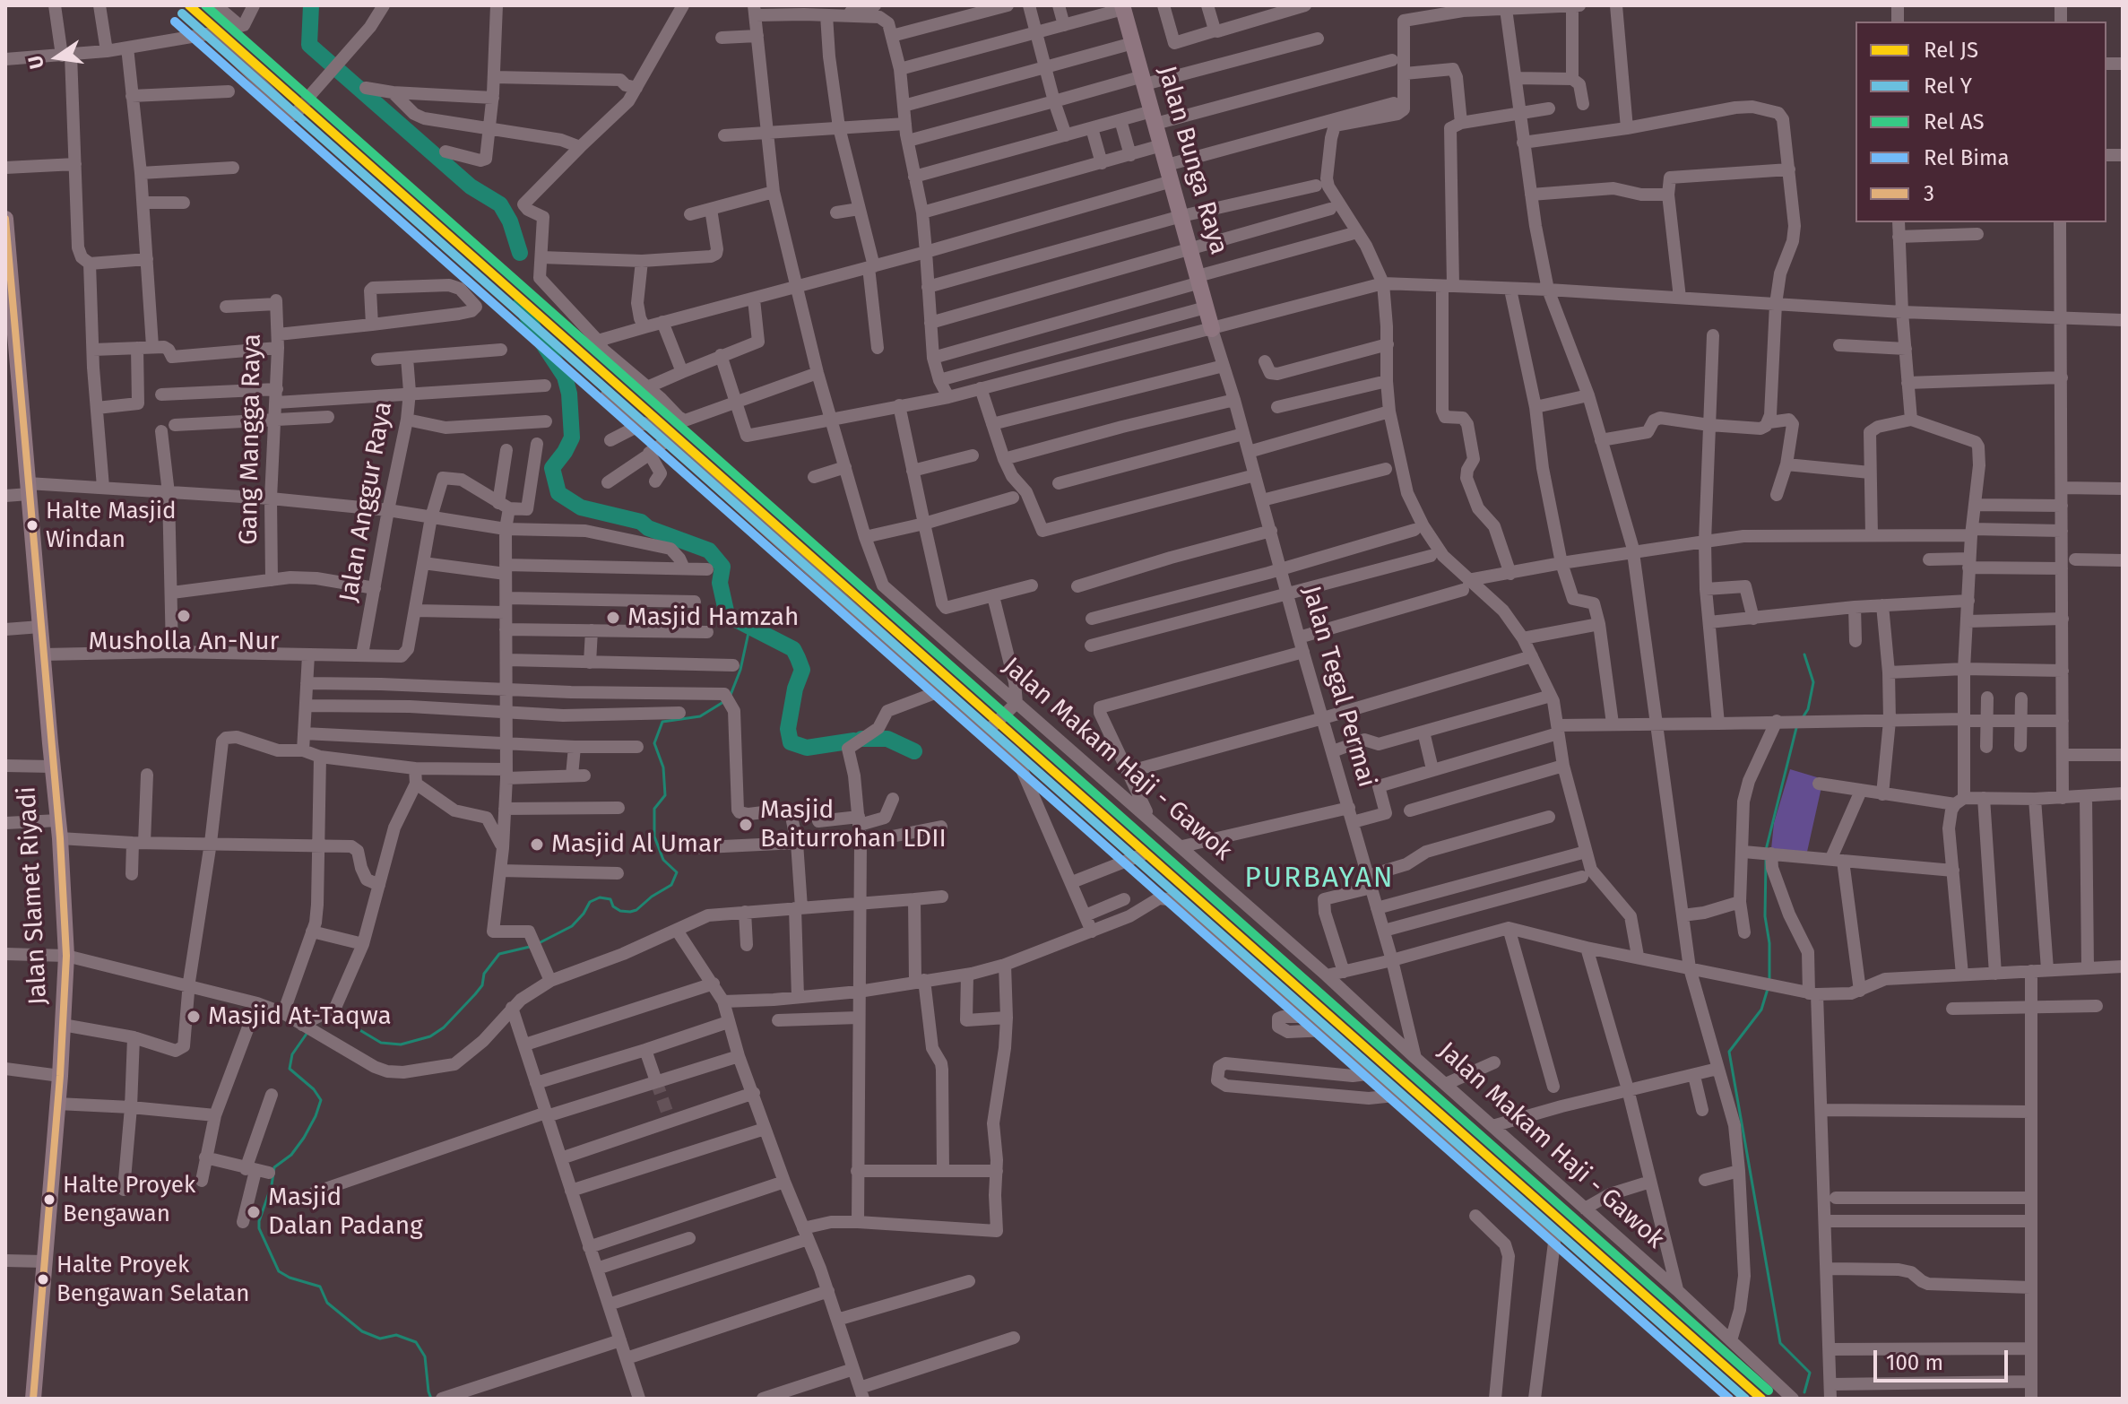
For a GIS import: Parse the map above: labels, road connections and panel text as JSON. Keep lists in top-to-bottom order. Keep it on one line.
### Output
{"streets":{"main road":["Jalan Bunga Raya","Jalan Slamet Riyadi"],"street":["Gang Mangga Raya","Jalan Anggur Raya","Jalan Tegal Permai","Jalan Makam Haji - Gawok"]},"crossings":[["Jalan Bunga Raya","Jalan Tegal Permai"],["Jalan Tegal Permai","Jalan Makam Haji - Gawok"]],"districts":["PURBAYAN"],"places":["Halte Masjid Windan","Musholla An-Nur","Masjid Hamzah","Masjid Baiturrohan LDII","Masjid Al Umar","Masjid At-Taqwa","Halte Proyek Bengawan","Masjid Dalan Padang","Halte Proyek Bengawan Selatan"],"lines":["rail line JS","rail line AS","rail line Y","rail line Bima","transit line 3"],"legend":["Rel JS","Rel Y","Rel AS","Rel Bima","3"],"scale_bar":"100 m","north":"left"}
